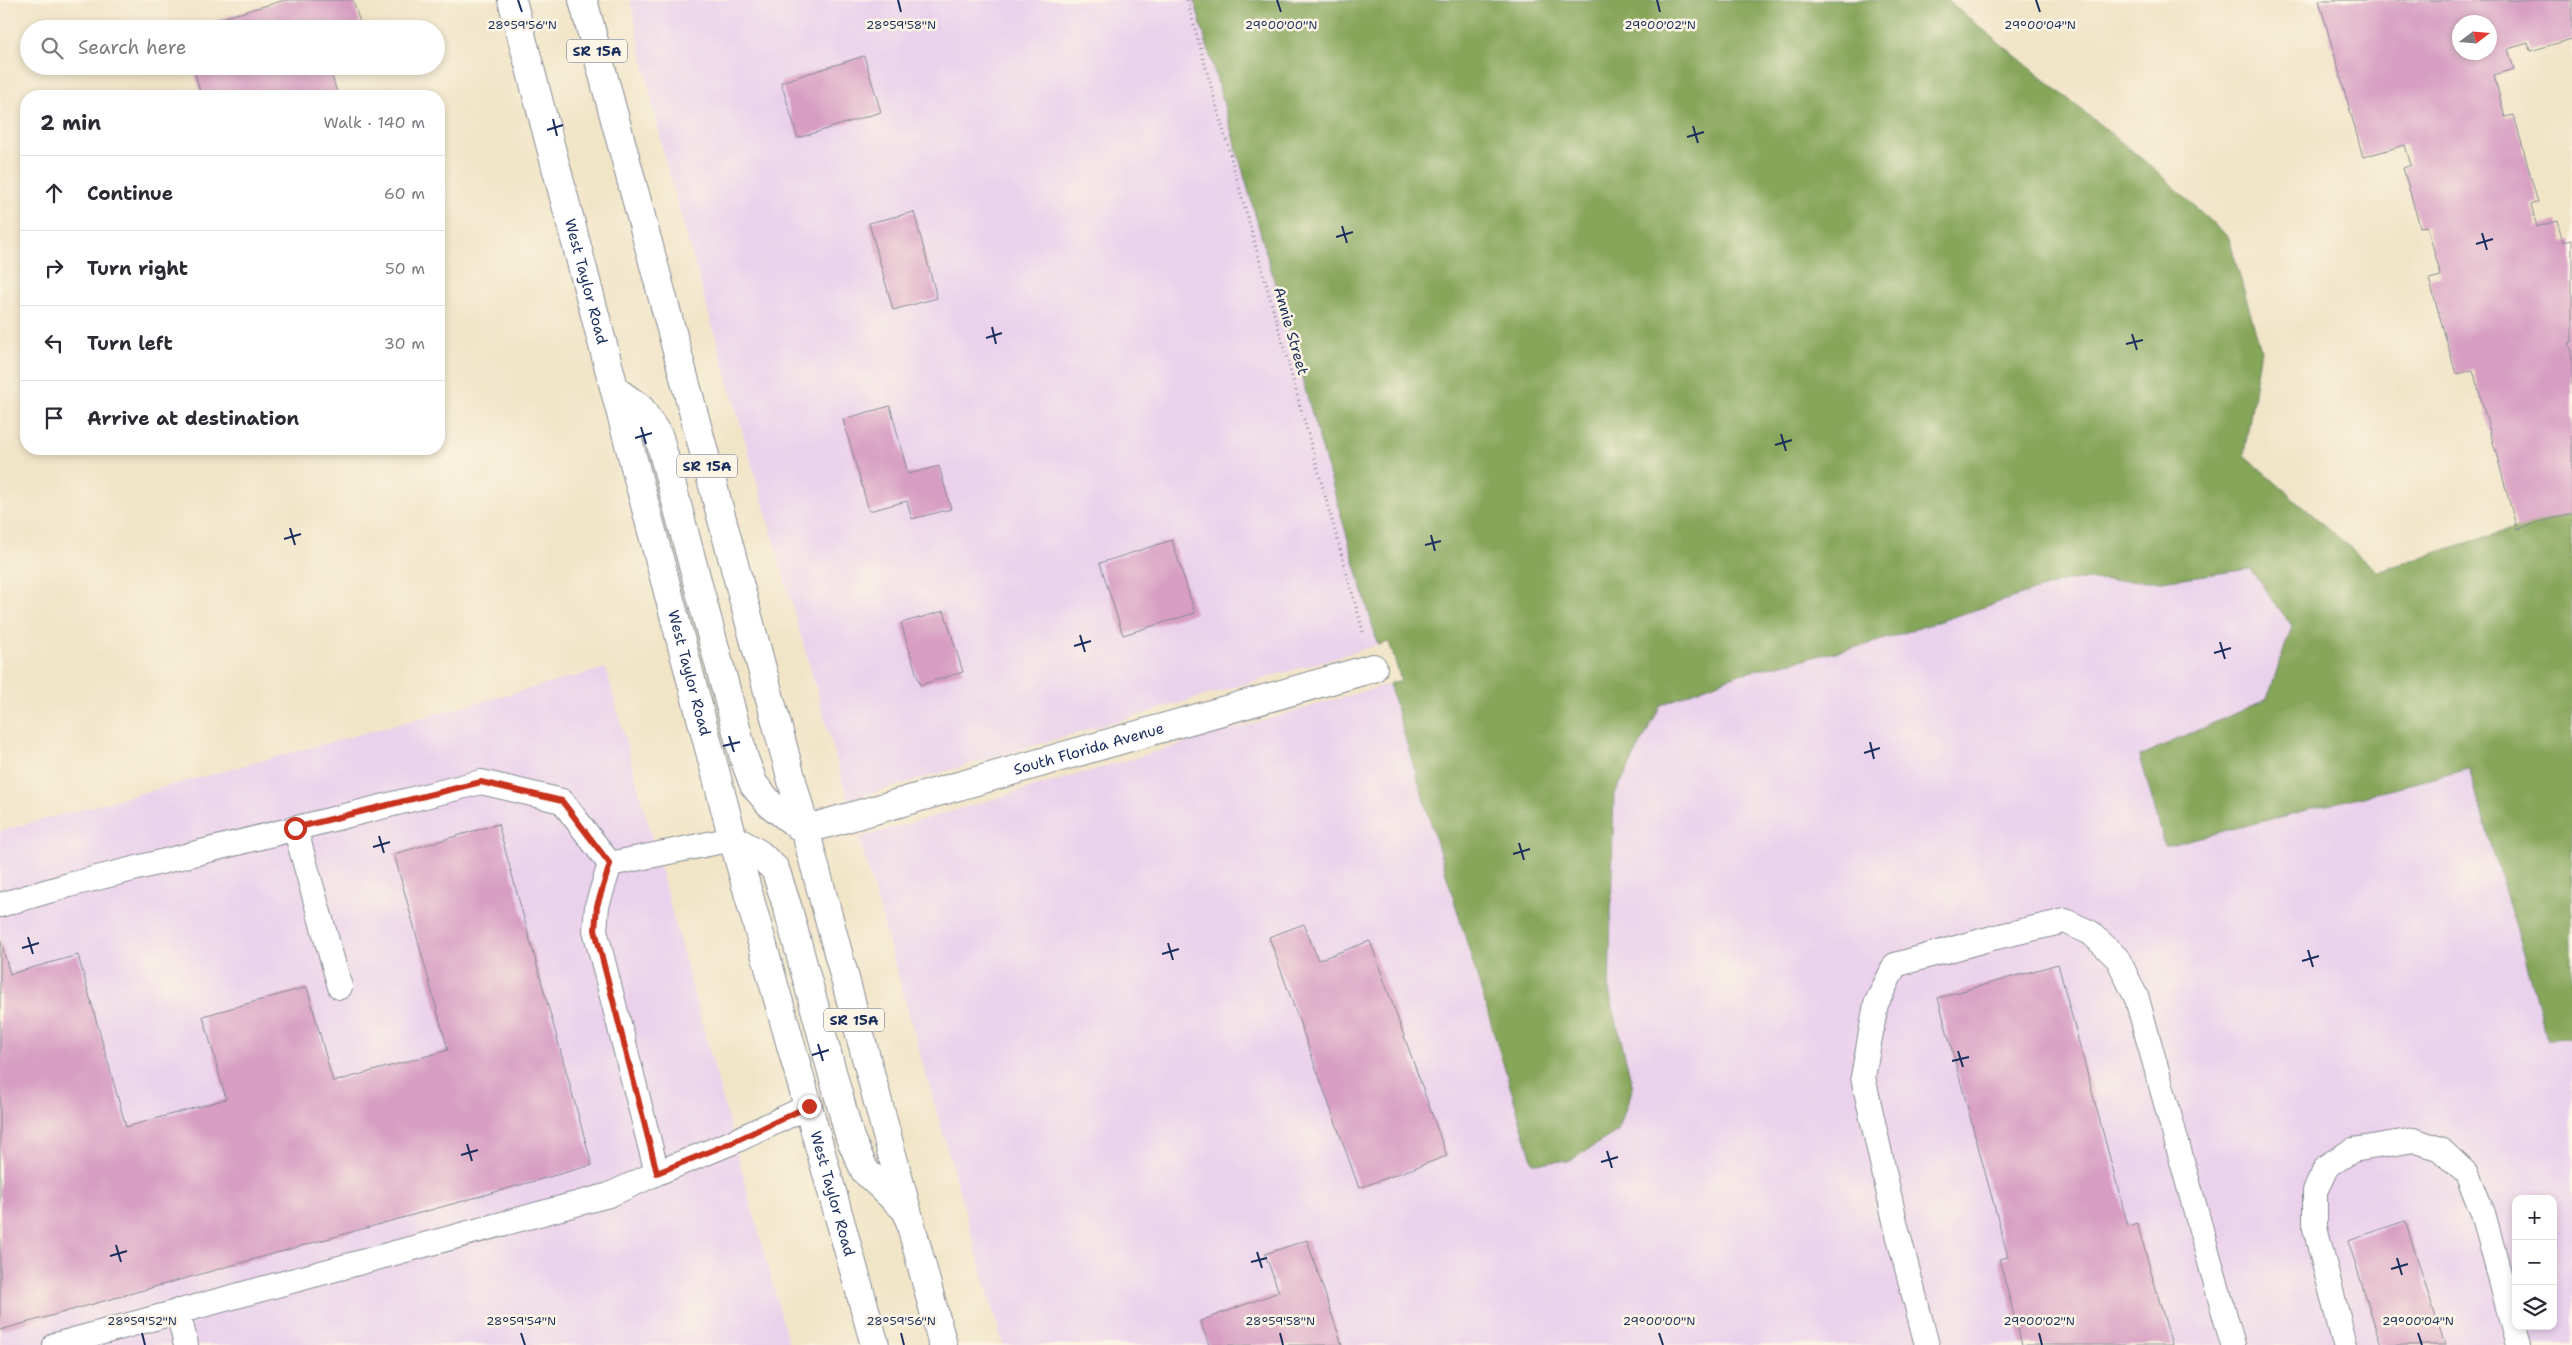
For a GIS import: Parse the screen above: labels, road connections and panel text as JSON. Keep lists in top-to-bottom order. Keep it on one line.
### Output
{"streets":{"main road":["SR 15A","West Taylor Road","South Florida Avenue"],"path":["Annie Street"]},"crossings":[["SR 15A","South Florida Avenue"],["Annie Street","South Florida Avenue"]],"north":"right","page":{"search":"Search here","heading":["2 min","Walk · 140 m"],"list":[["Continue","60 m"],["Turn right","50 m"],["Turn left","30 m"],"Arrive at destination"],"map_buttons":["+","−"]},"coordinates":["28°59'56\"N","28°59'58\"N","29°00'00\"N","29°00'02\"N","29°00'04\"N","28°59'52\"N","28°59'54\"N"]}
